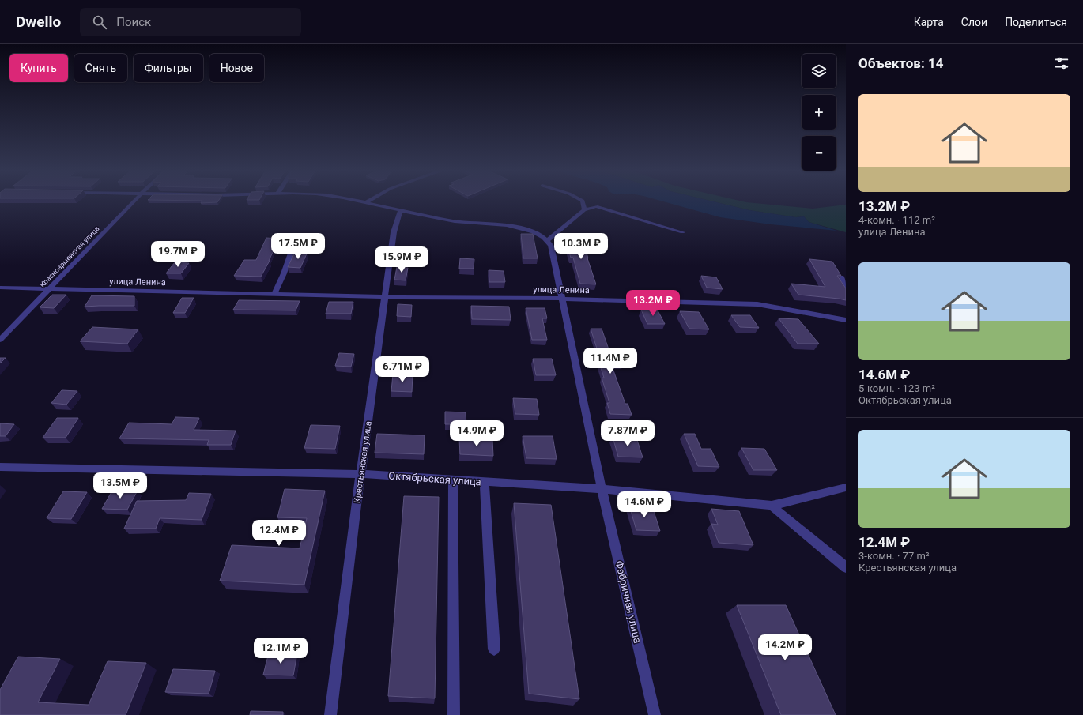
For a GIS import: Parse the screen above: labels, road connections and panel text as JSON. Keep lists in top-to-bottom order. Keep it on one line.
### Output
{"streets":{"street":["Красноармейская улица","улица Ленина","Крестьянская улица","Октябрьская улица","Фабричная улица"]},"crossings":[["Красноармейская улица","улица Ленина"],["улица Ленина","Крестьянская улица"],["улица Ленина","Фабричная улица"],["Крестьянская улица","Октябрьская улица"],["Октябрьская улица","Фабричная улица"]],"page":{"header":"Dwello","search":"Поиск","nav":["Карта","Слои","Поделиться"],"heading":"Объектов: 14","map_buttons":["+","−"],"chip":["Купить","Снять","Фильтры","Новое"],"list":[{"name":"13.2M ₽","note":"4-комн. · 112 m² · улица Ленина"},{"name":"14.6M ₽","note":"5-комн. · 123 m² · Октябрьская улица"},{"name":"12.4M ₽","note":"3-комн. · 77 m² · Крестьянская улица"}],"price":["17.5M ₽","10.3M ₽","19.7M ₽","15.9M ₽","13.2M ₽","11.4M ₽","6.71M ₽","14.9M ₽","7.87M ₽","13.5M ₽","14.6M ₽","12.4M ₽","14.2M ₽","12.1M ₽"]}}
